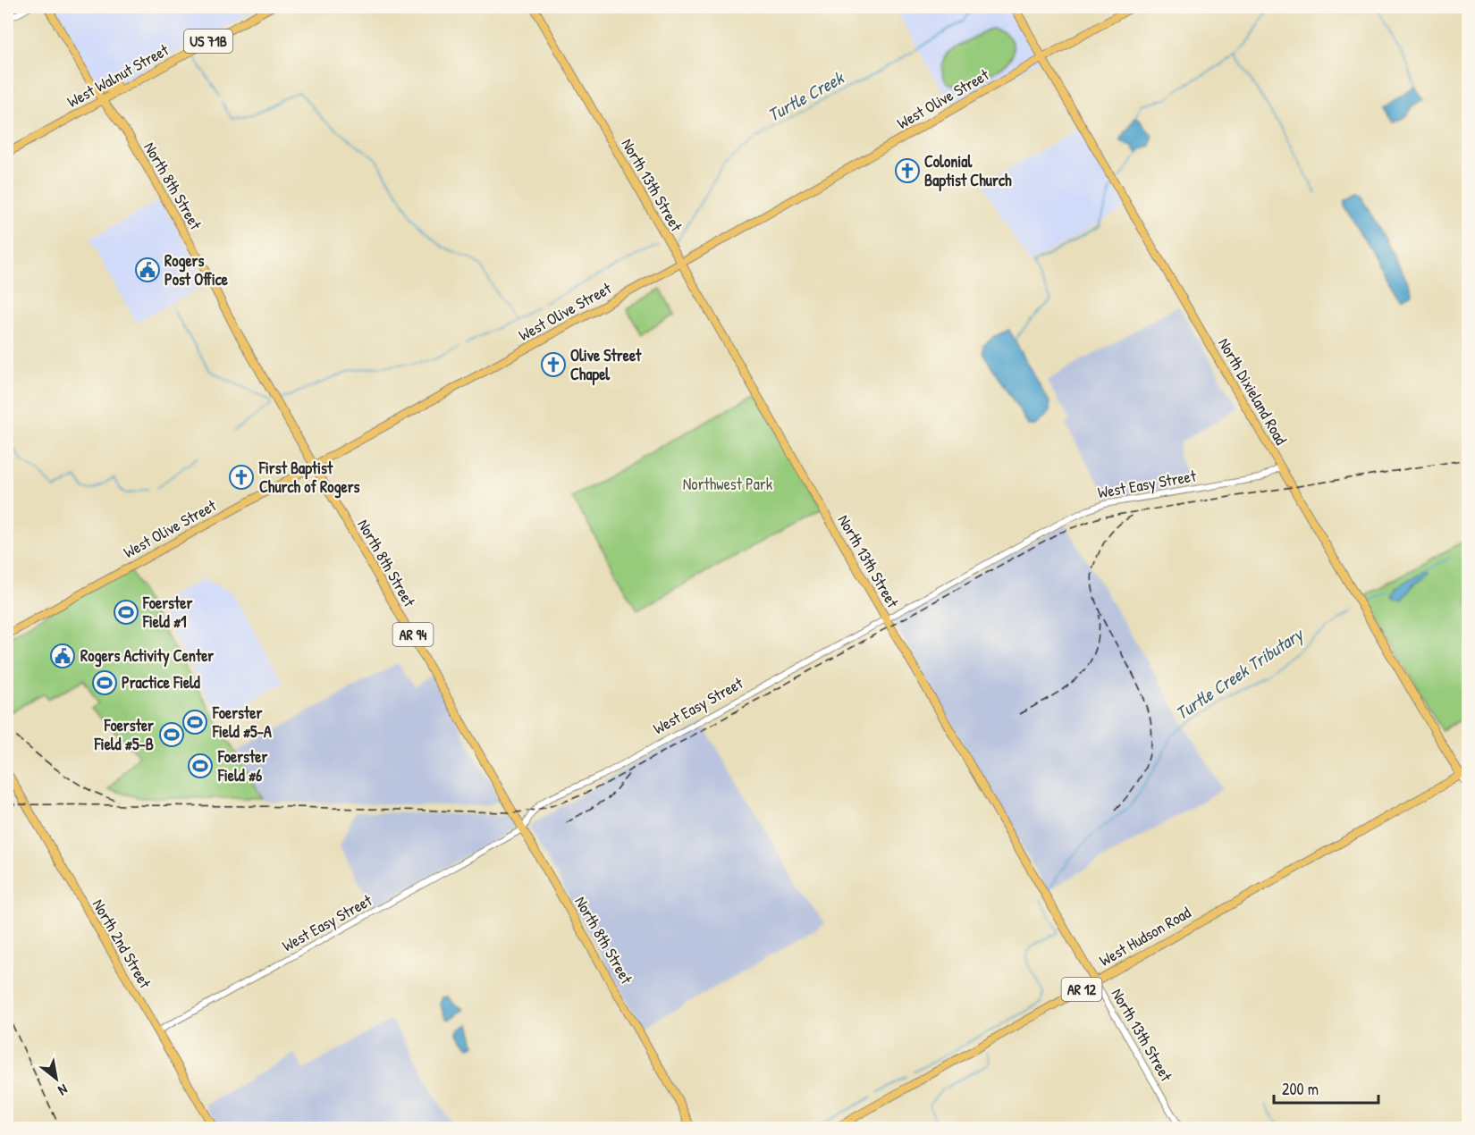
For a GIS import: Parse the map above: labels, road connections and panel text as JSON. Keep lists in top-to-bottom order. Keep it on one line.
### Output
{"streets":{"highway":["West Hudson Road","AR 12"],"main road":["US 71B","West Walnut Street","West Olive Street","North 13th Street","North 8th Street","North Dixieland Road","AR 94","North 2nd Street"],"street":["West Easy Street"]},"crossings":[["US 71B","West Walnut Street"],["US 71B","North 8th Street"],["West Walnut Street","North 8th Street"],["West Olive Street","North 13th Street"],["West Olive Street","North 8th Street"],["West Olive Street","North Dixieland Road"],["North 13th Street","West Easy Street"],["North 13th Street","West Hudson Road"],["North 8th Street","West Easy Street"],["North Dixieland Road","West Easy Street"],["North Dixieland Road","West Hudson Road"],["West Easy Street","North 2nd Street"]],"water":["Turtle Creek","Turtle Creek Tributary"],"parks":["Northwest Park"],"places":{"church":["Colonial Baptist Church","Olive Street Chapel","First Baptist Church of Rogers"],"public building":["Rogers Post Office","Rogers Activity Center"],"sports":["Foerster Field #1","Practice Field","Foerster Field #5-A","Foerster Field #5-B","Foerster Field #6"]},"scale_bar":"200 m","north":"bottom right"}
